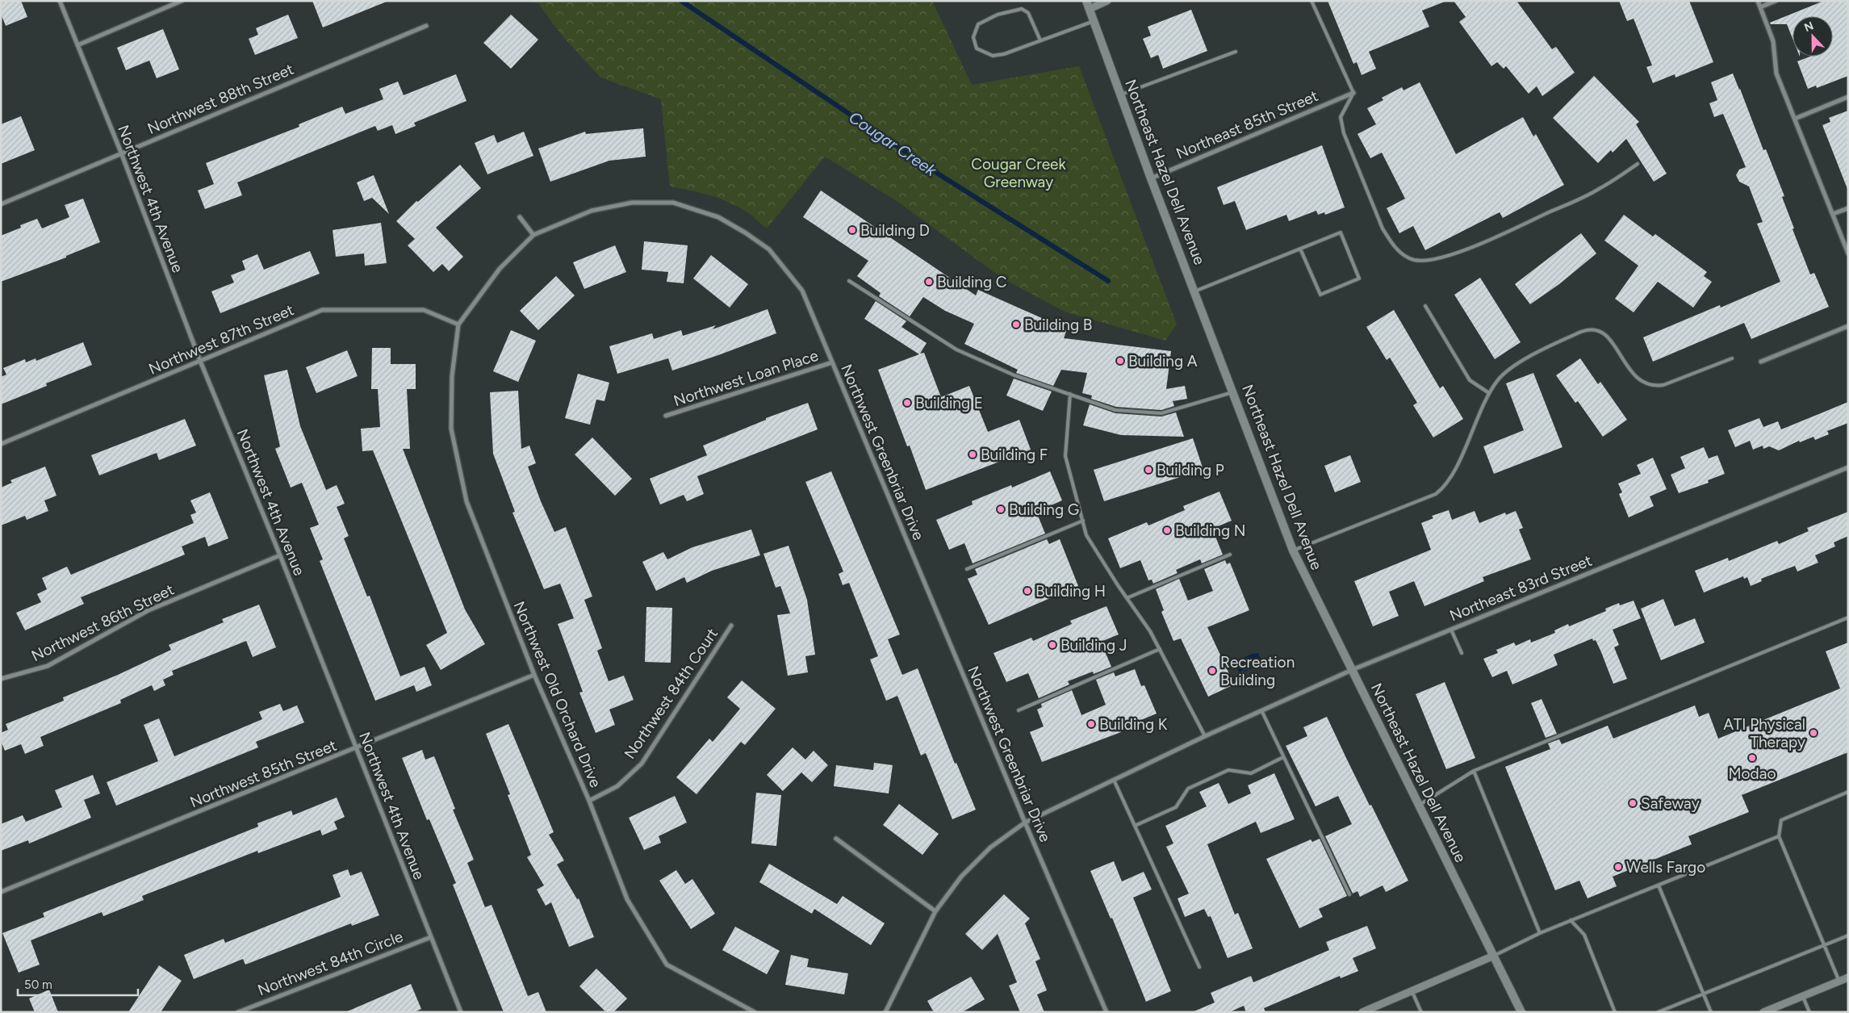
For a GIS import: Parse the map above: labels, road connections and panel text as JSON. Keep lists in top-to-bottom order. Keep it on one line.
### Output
{"streets":{"main road":["Northeast Hazel Dell Avenue"],"street":["Northwest 88th Street","Northeast 85th Street","Northwest 4th Avenue","Northwest 87th Street","Northwest Loan Place","Northwest Greenbriar Drive","Northeast 83rd Street","Northwest 86th Street","Northwest 84th Court","Northwest Old Orchard Drive","Northwest 85th Street","Northwest 84th Circle"]},"crossings":[["Northwest 88th Street","Northwest 4th Avenue"],["Northeast 85th Street","Northeast Hazel Dell Avenue"],["Northeast Hazel Dell Avenue","Northeast 83rd Street"],["Northwest 4th Avenue","Northwest 87th Street"],["Northwest 4th Avenue","Northwest 86th Street"],["Northwest 4th Avenue","Northwest 85th Street"],["Northwest 4th Avenue","Northwest 84th Circle"],["Northwest 87th Street","Northwest Greenbriar Drive"],["Northwest 87th Street","Northwest Old Orchard Drive"],["Northwest Loan Place","Northwest Greenbriar Drive"],["Northwest Greenbriar Drive","Northeast 83rd Street"],["Northwest Greenbriar Drive","Northwest Old Orchard Drive"],["Northwest 84th Court","Northwest Old Orchard Drive"],["Northwest Old Orchard Drive","Northwest 85th Street"]],"water":["Cougar Creek"],"parks":["Cougar Creek Greenway"],"places":["Building D","Building C","Building B","Building A","Building E","Building F","Building P","Building G","Building N","Building H","Building J","Recreation Building","Building K","ATI Physical Therapy","Modao","Safeway","Wells Fargo"],"scale_bar":"50 m","north":"top"}
